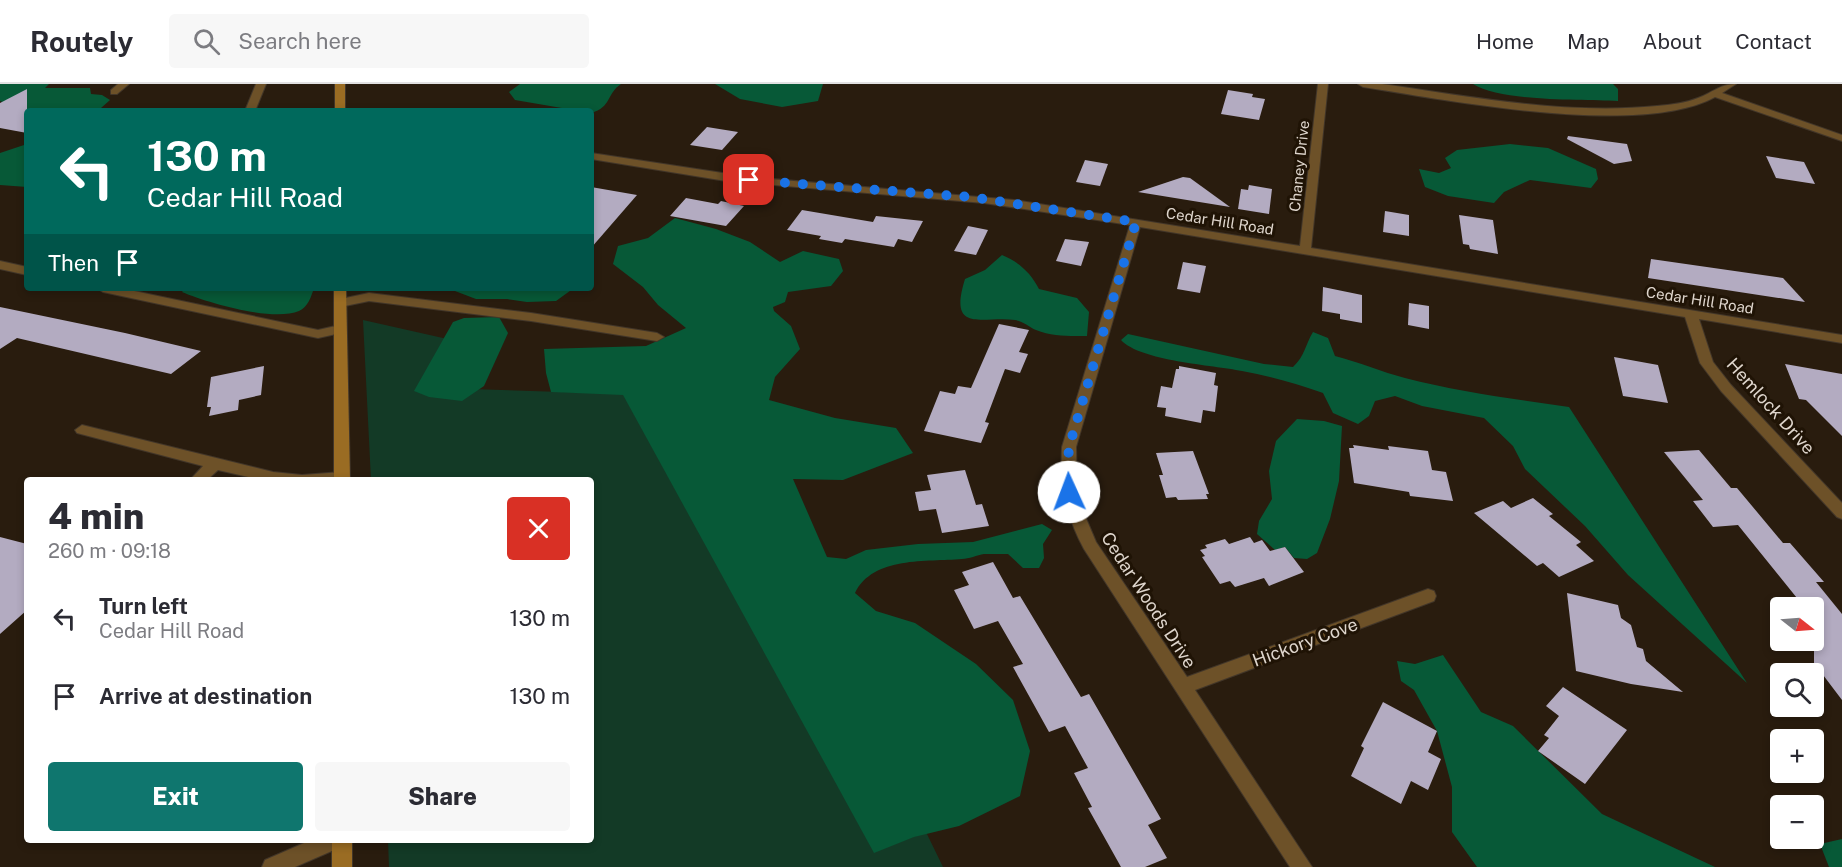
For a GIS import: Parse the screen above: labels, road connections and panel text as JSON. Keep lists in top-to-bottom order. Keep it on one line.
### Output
{"streets":{"street":["Chaney Drive","Cedar Hill Road","Hemlock Drive","Cedar Woods Drive","Hickory Cove"]},"crossings":[["Chaney Drive","Cedar Hill Road"],["Cedar Hill Road","Hemlock Drive"],["Cedar Hill Road","Cedar Woods Drive"],["Cedar Woods Drive","Hickory Cove"]],"north":"right","page":{"header":"Routely","search":"Search here","nav":["Home","Map","About","Contact"],"turn":["130 m","Cedar Hill Road"],"then":"Then","heading":["4 min","260 m · 09:18"],"list":[{"name":"Turn left","note":"Cedar Hill Road","value":"130 m"},{"name":"Arrive at destination","value":"130 m"}],"map_buttons":["+","−"],"buttons":["Exit","Share"]}}
